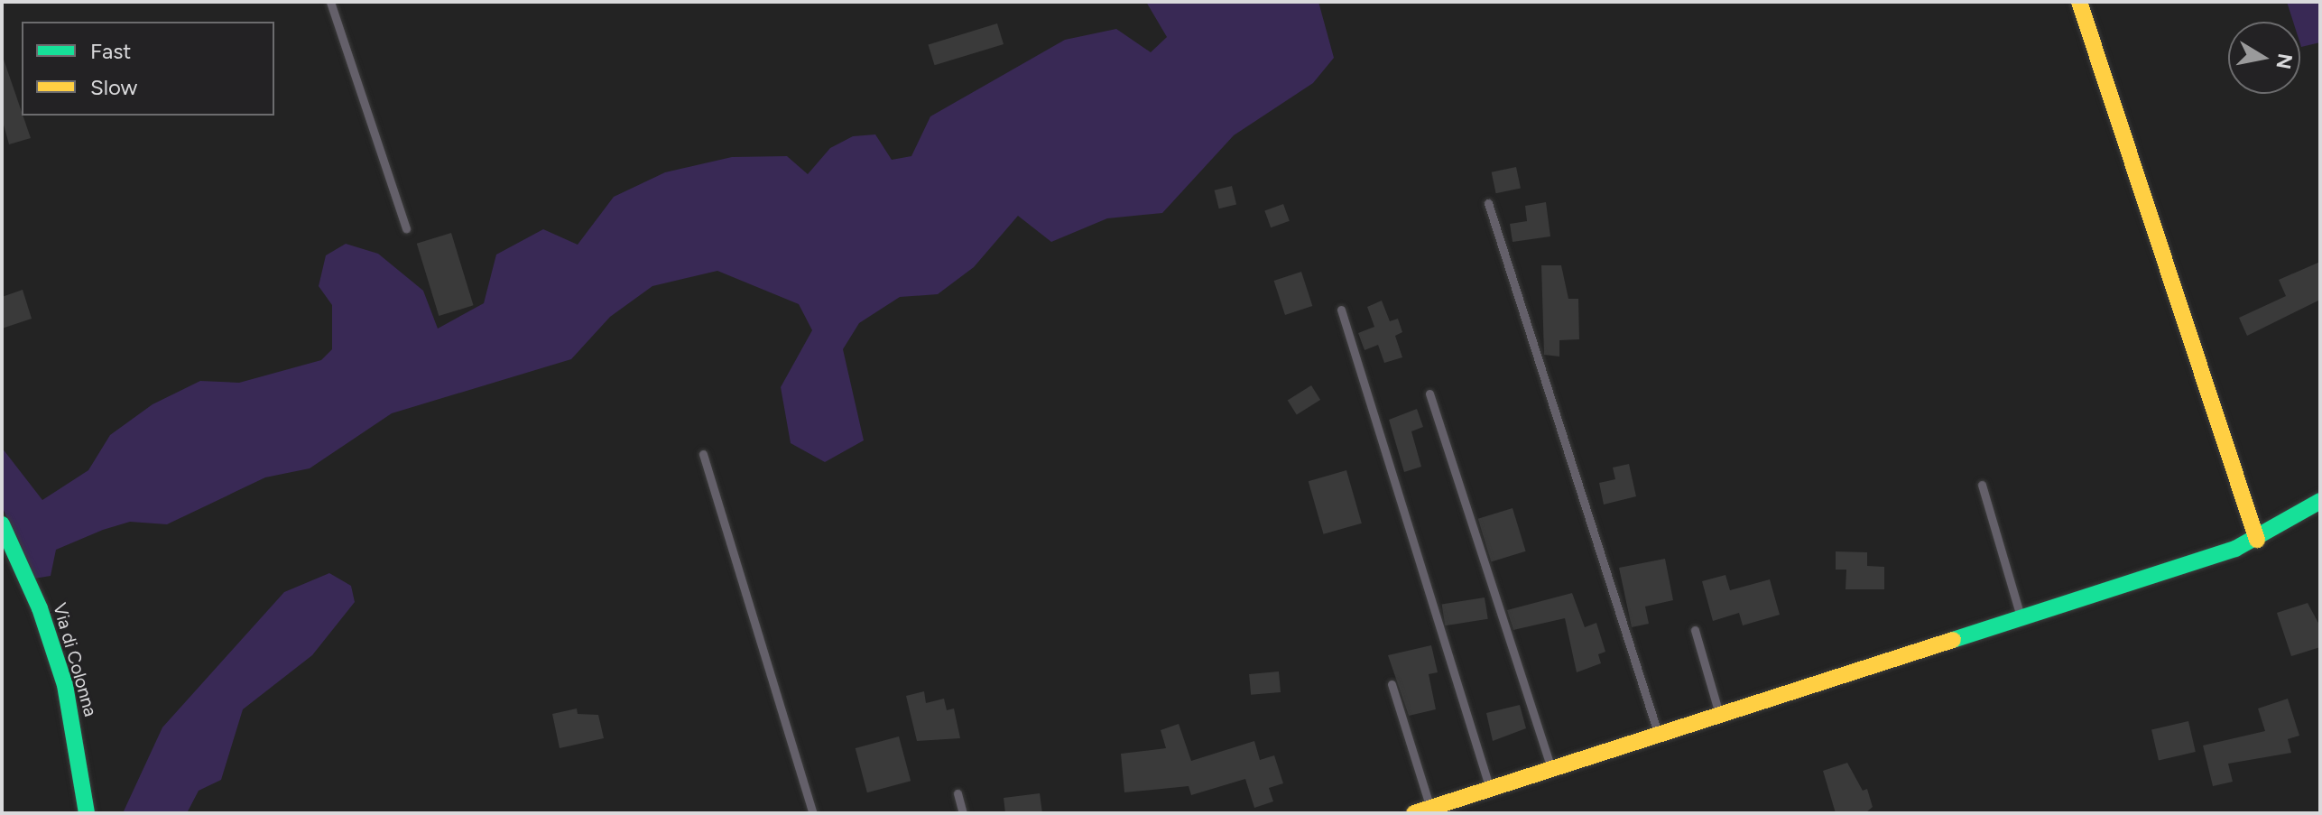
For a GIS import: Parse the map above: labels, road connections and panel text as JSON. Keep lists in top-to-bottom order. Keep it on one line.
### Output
{"streets":{"street":["Via di Colonna"]},"legend":["Fast","Slow"],"north":"right"}
